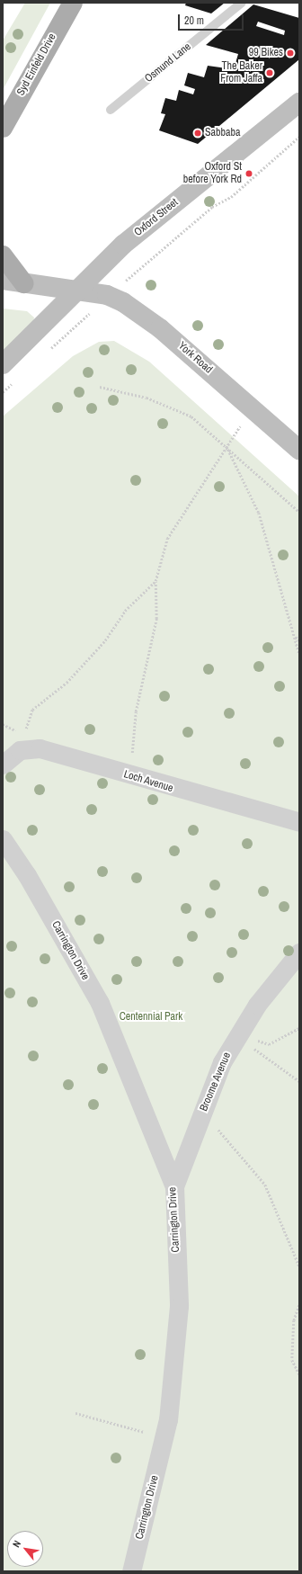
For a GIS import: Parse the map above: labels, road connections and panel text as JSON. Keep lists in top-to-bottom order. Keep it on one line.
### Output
{"streets":{"main road":["Syd Einfeld Drive","Oxford Street","York Road"],"street":["Loch Avenue","Carrington Drive","Broome Avenue"],"lane":["Osmund Lane"]},"crossings":[["Oxford Street","York Road"],["Carrington Drive","Broome Avenue"]],"parks":["Centennial Park"],"places":["99 Bikes","The Baker From Jaffa","Sabbaba","Oxford St before York Rd"],"scale_bar":"20 m","north":"top left"}
